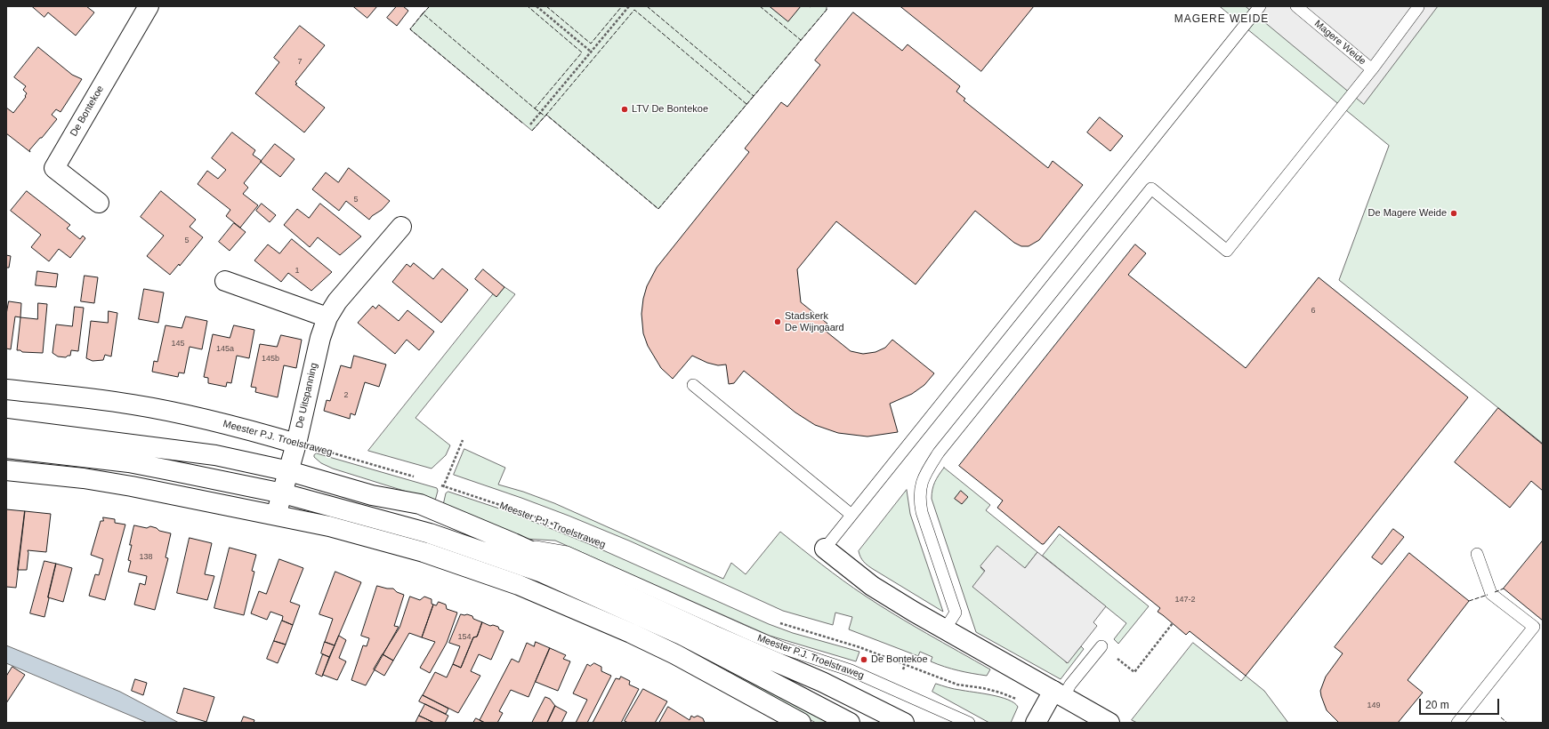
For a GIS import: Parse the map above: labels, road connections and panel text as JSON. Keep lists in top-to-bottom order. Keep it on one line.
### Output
{"streets":{"street":["De Bontekoe","De Uitspanning","Meester P.J. Troelstraweg"],"lane":["Magere Weide"]},"crossings":[["De Uitspanning","Meester P.J. Troelstraweg"]],"districts":["MAGERE WEIDE"],"places":["LTV De Bontekoe","De Magere Weide","Stadskerk De Wijngaard","De Bontekoe"],"house_numbers":["7","5","5","1","6","145","145a","145b","2","138","147-2","154","149"],"scale_bar":"20 m"}
